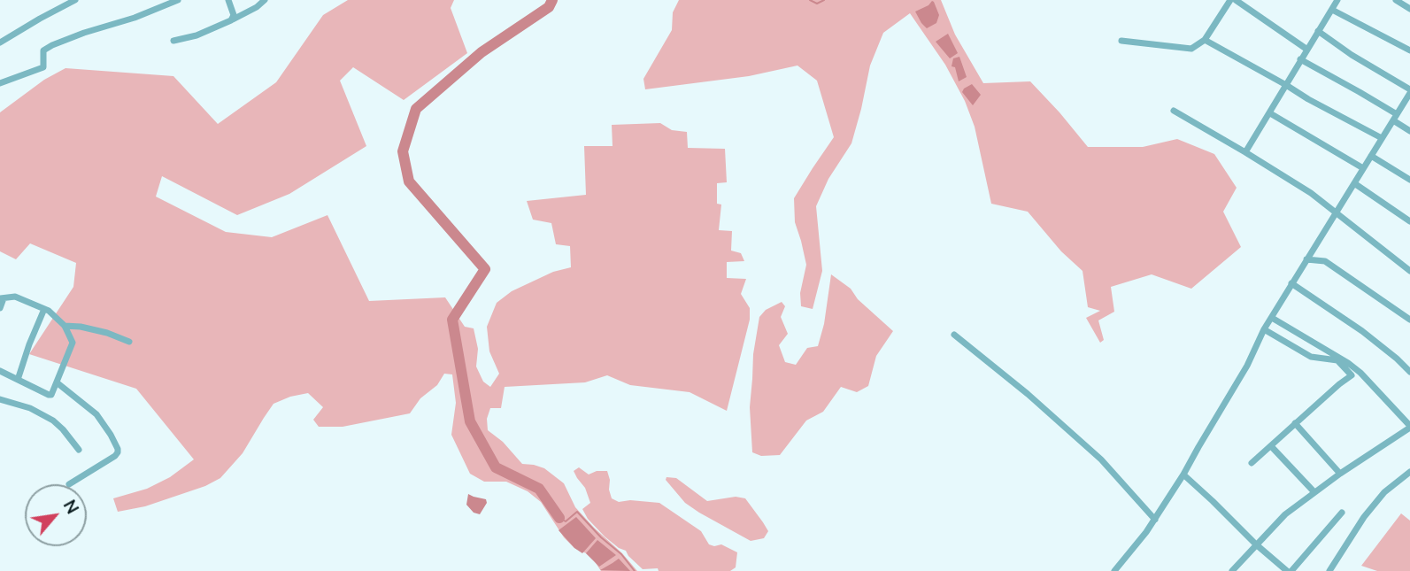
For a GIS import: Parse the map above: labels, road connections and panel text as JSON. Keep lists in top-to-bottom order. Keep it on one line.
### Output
{"north":"top right"}
